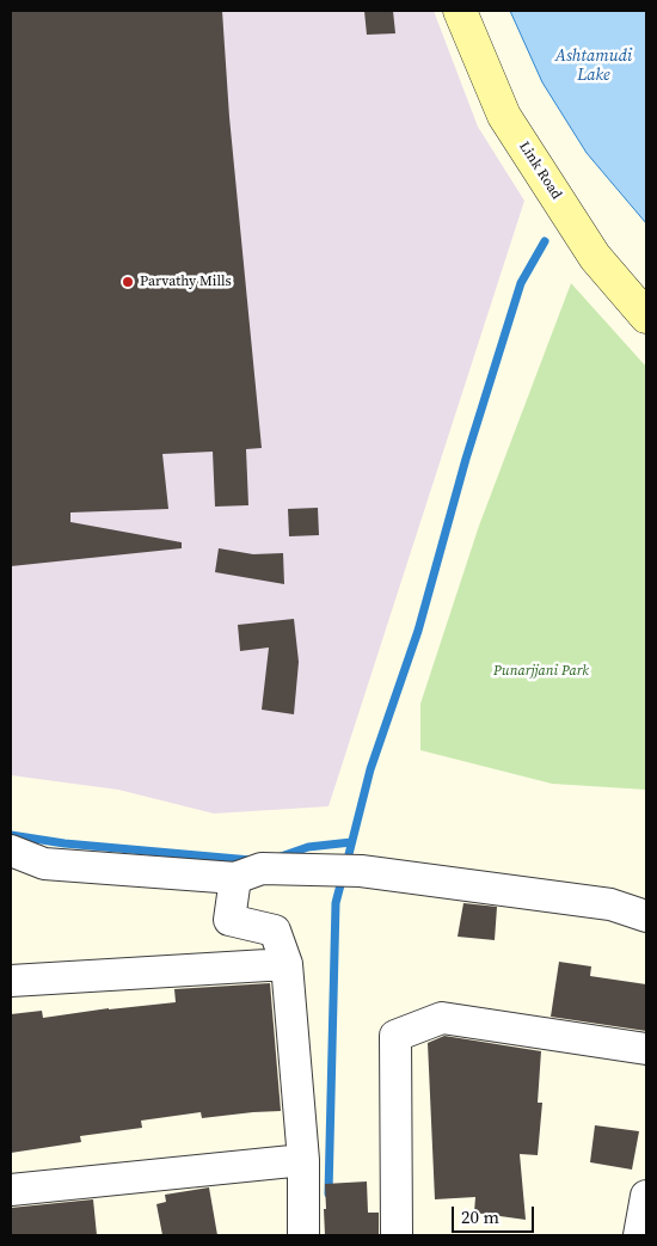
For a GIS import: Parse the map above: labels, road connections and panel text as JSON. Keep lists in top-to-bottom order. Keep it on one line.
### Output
{"streets":{"main road":["Link Road"]},"water":["Ashtamudi Lake"],"parks":["Punarjjani Park"],"places":["Parvathy Mills"],"scale_bar":"20 m"}
